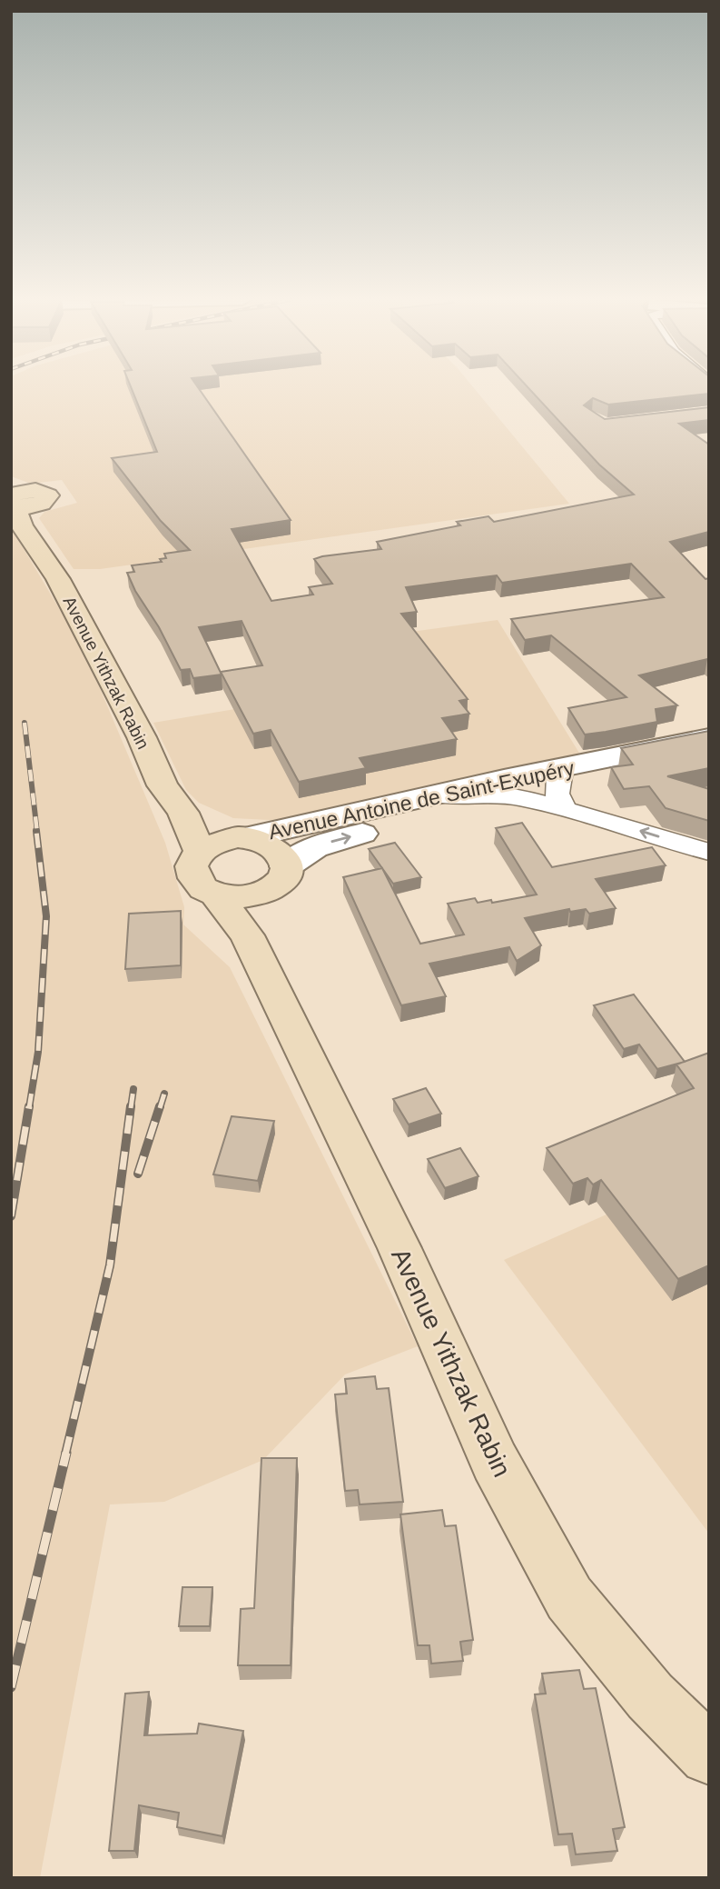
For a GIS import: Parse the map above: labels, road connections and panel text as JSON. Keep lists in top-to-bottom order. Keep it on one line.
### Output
{"streets":{"main road":["Avenue Yithzak Rabin"],"street":["Avenue Antoine de Saint-Exupéry"]},"crossings":[["Avenue Yithzak Rabin","Avenue Antoine de Saint-Exupéry"]]}
